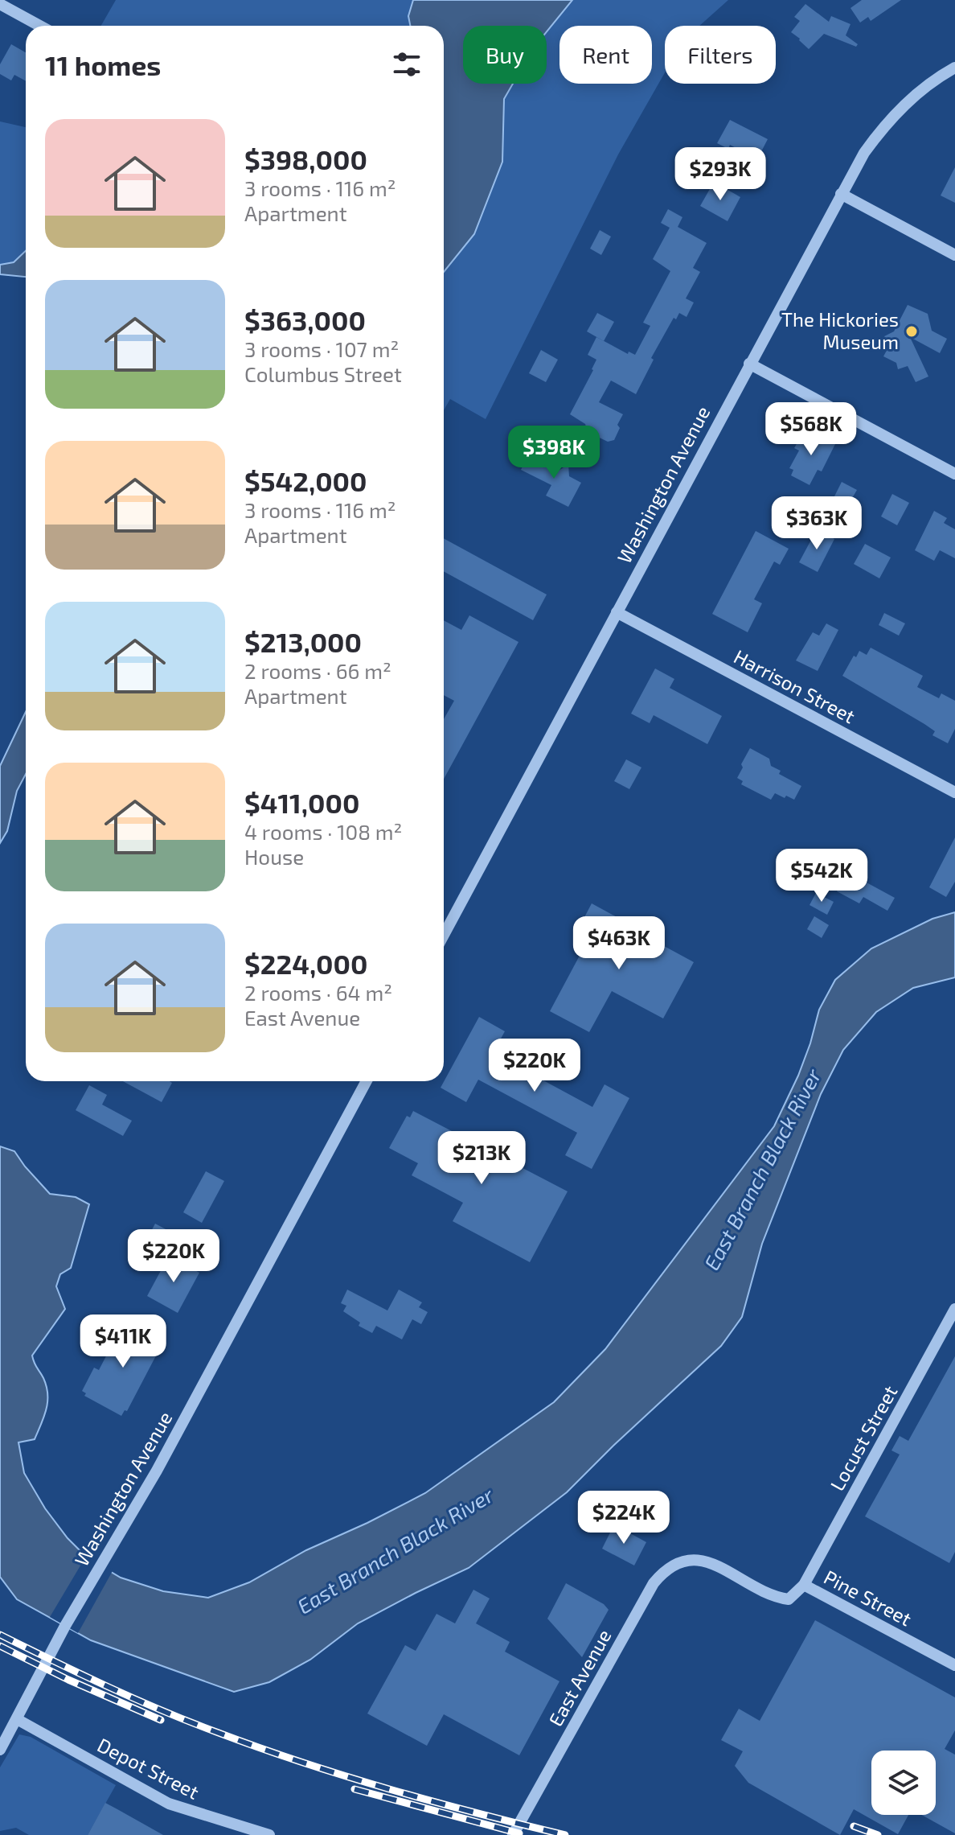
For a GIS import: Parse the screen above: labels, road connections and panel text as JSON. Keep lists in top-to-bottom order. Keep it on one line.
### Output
{"streets":{"street":["Washington Avenue","Harrison Street","Locust Street","Pine Street","East Avenue","Depot Street"]},"crossings":[["Washington Avenue","Harrison Street"],["Washington Avenue","Depot Street"],["Locust Street","Pine Street"],["Pine Street","East Avenue"]],"water":["East Branch Black River"],"places":["The Hickories Museum"],"page":{"chip":["Buy","Rent","Filters"],"heading":"11 homes","list":[{"name":"$398,000","note":"3 rooms · 116 m² · Apartment"},{"name":"$363,000","note":"3 rooms · 107 m² · Columbus Street"},{"name":"$542,000","note":"3 rooms · 116 m² · Apartment"},{"name":"$213,000","note":"2 rooms · 66 m² · Apartment"},{"name":"$411,000","note":"4 rooms · 108 m² · House"},{"name":"$224,000","note":"2 rooms · 64 m² · East Avenue"}],"price":["$293K","$568K","$398K","$363K","$542K","$463K","$220K","$213K","$220K","$411K","$224K"]}}
